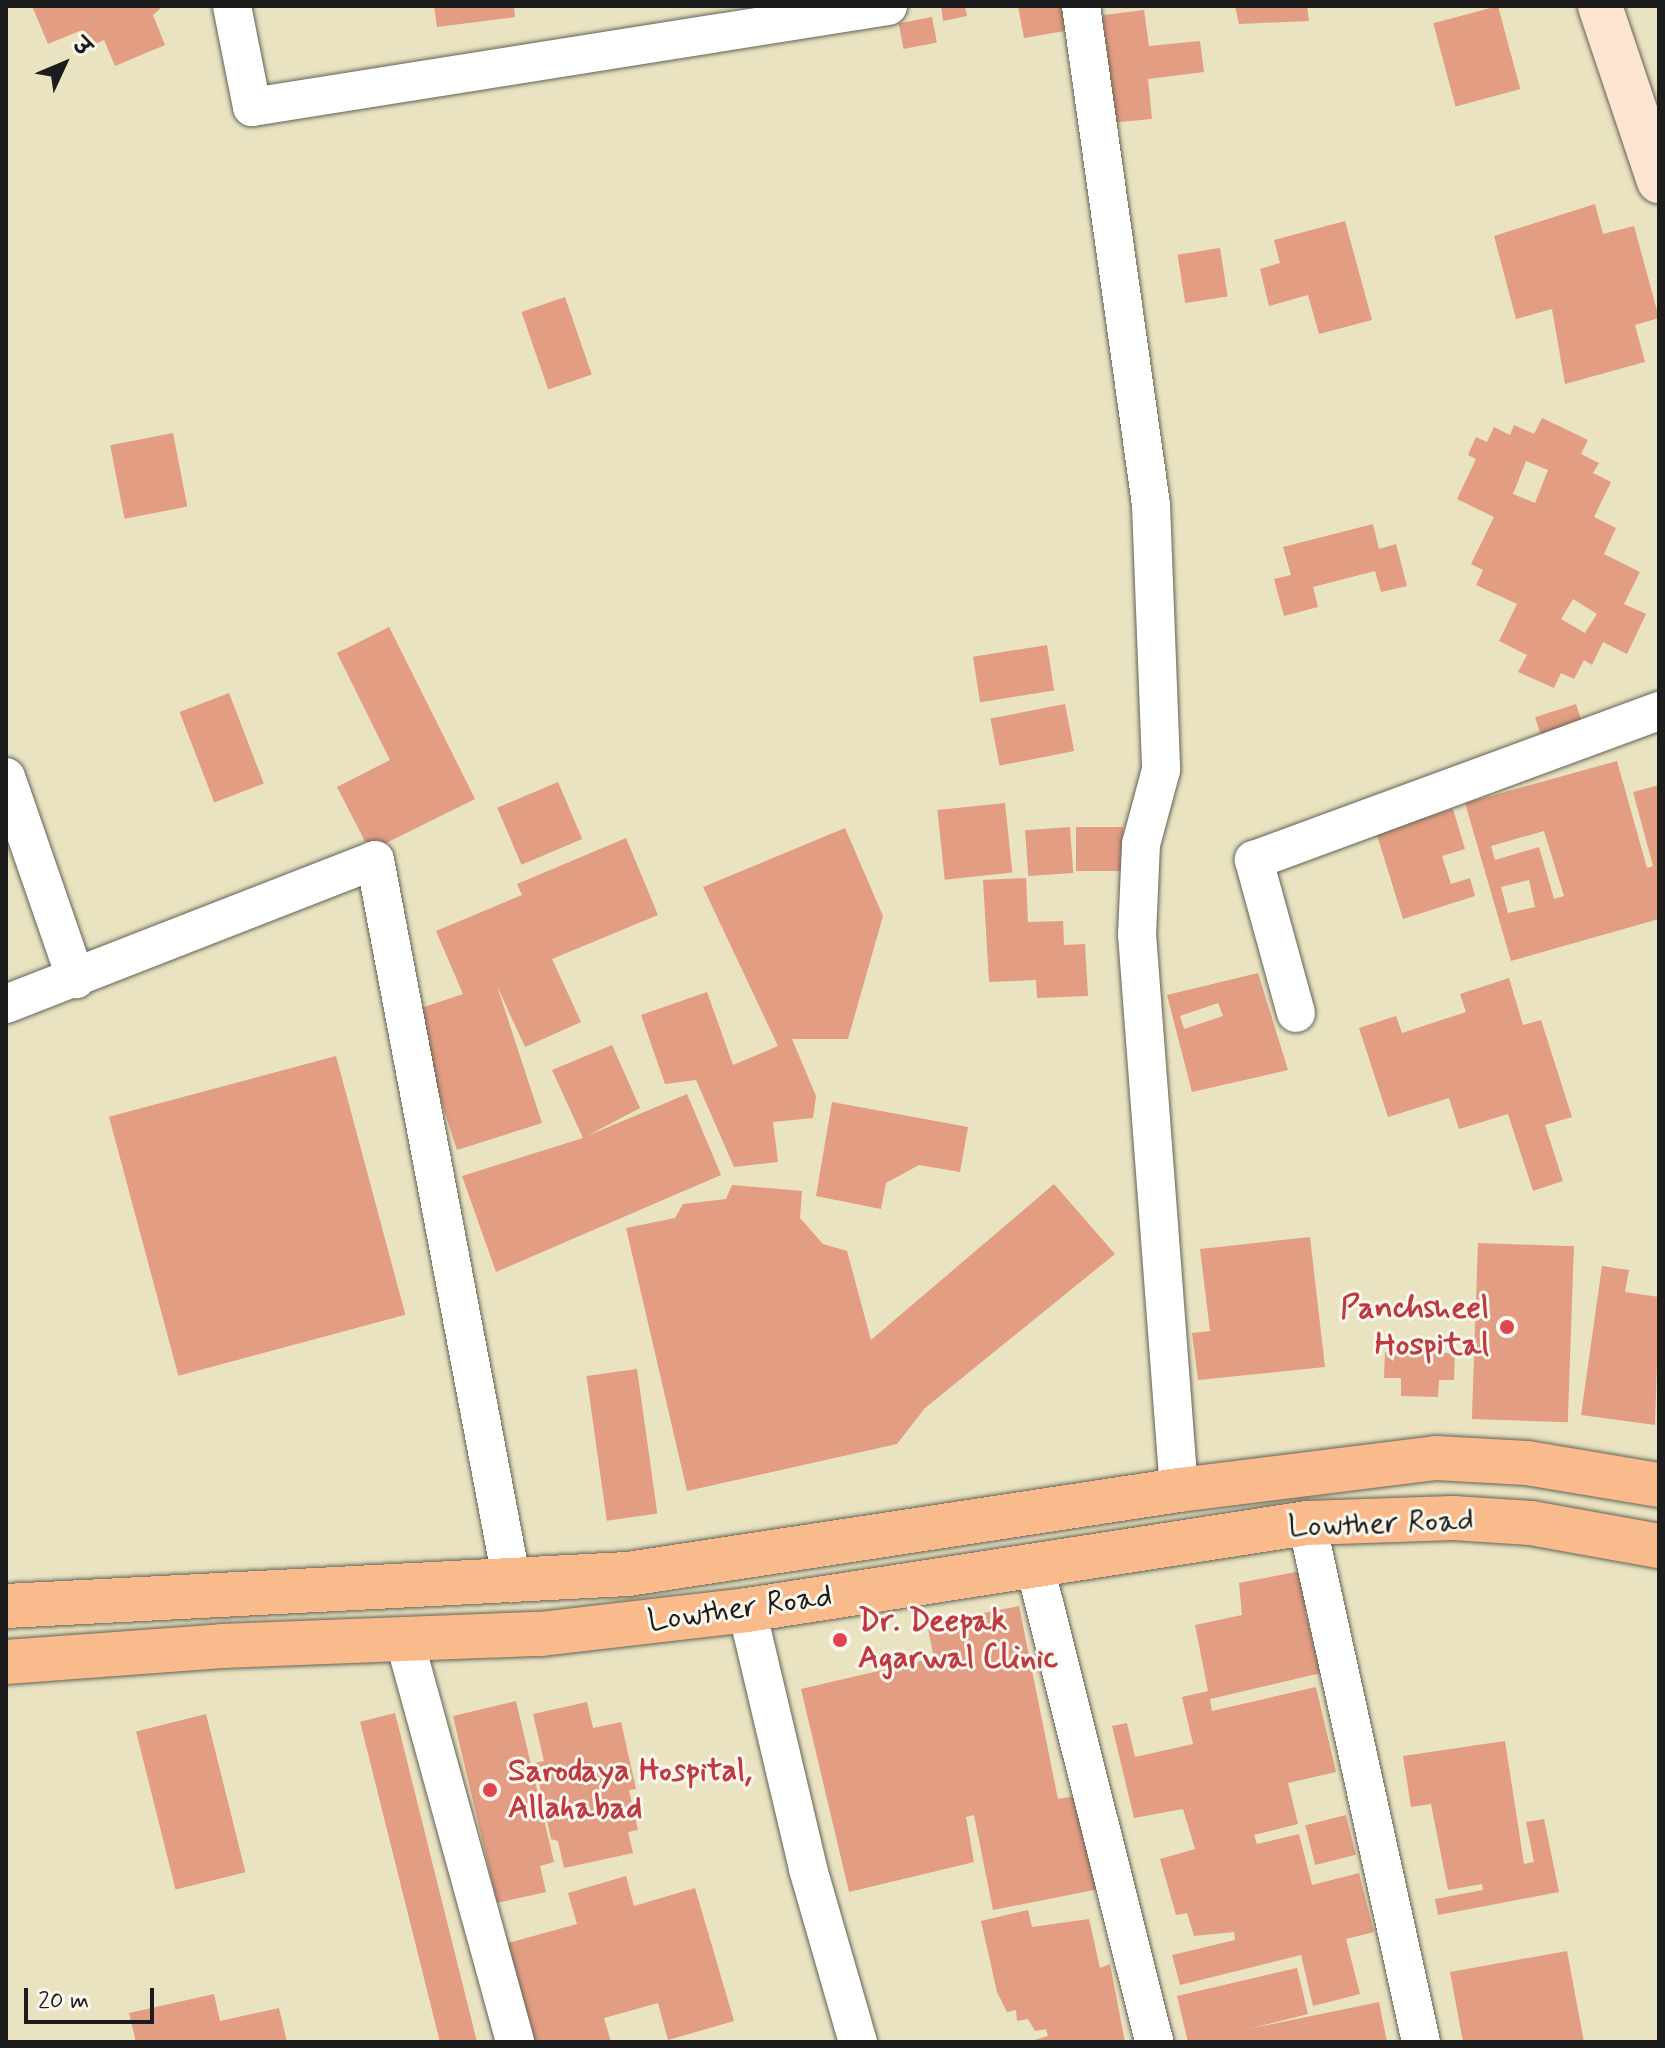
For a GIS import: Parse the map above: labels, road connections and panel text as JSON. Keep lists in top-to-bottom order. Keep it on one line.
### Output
{"streets":{"main road":["Lowther Road"]},"places":["Panchsheel Hospital","Dr. Deepak Agarwal Clinic","Sarodaya Hospital, Allahabad"],"scale_bar":"20 m","north":"top right"}
